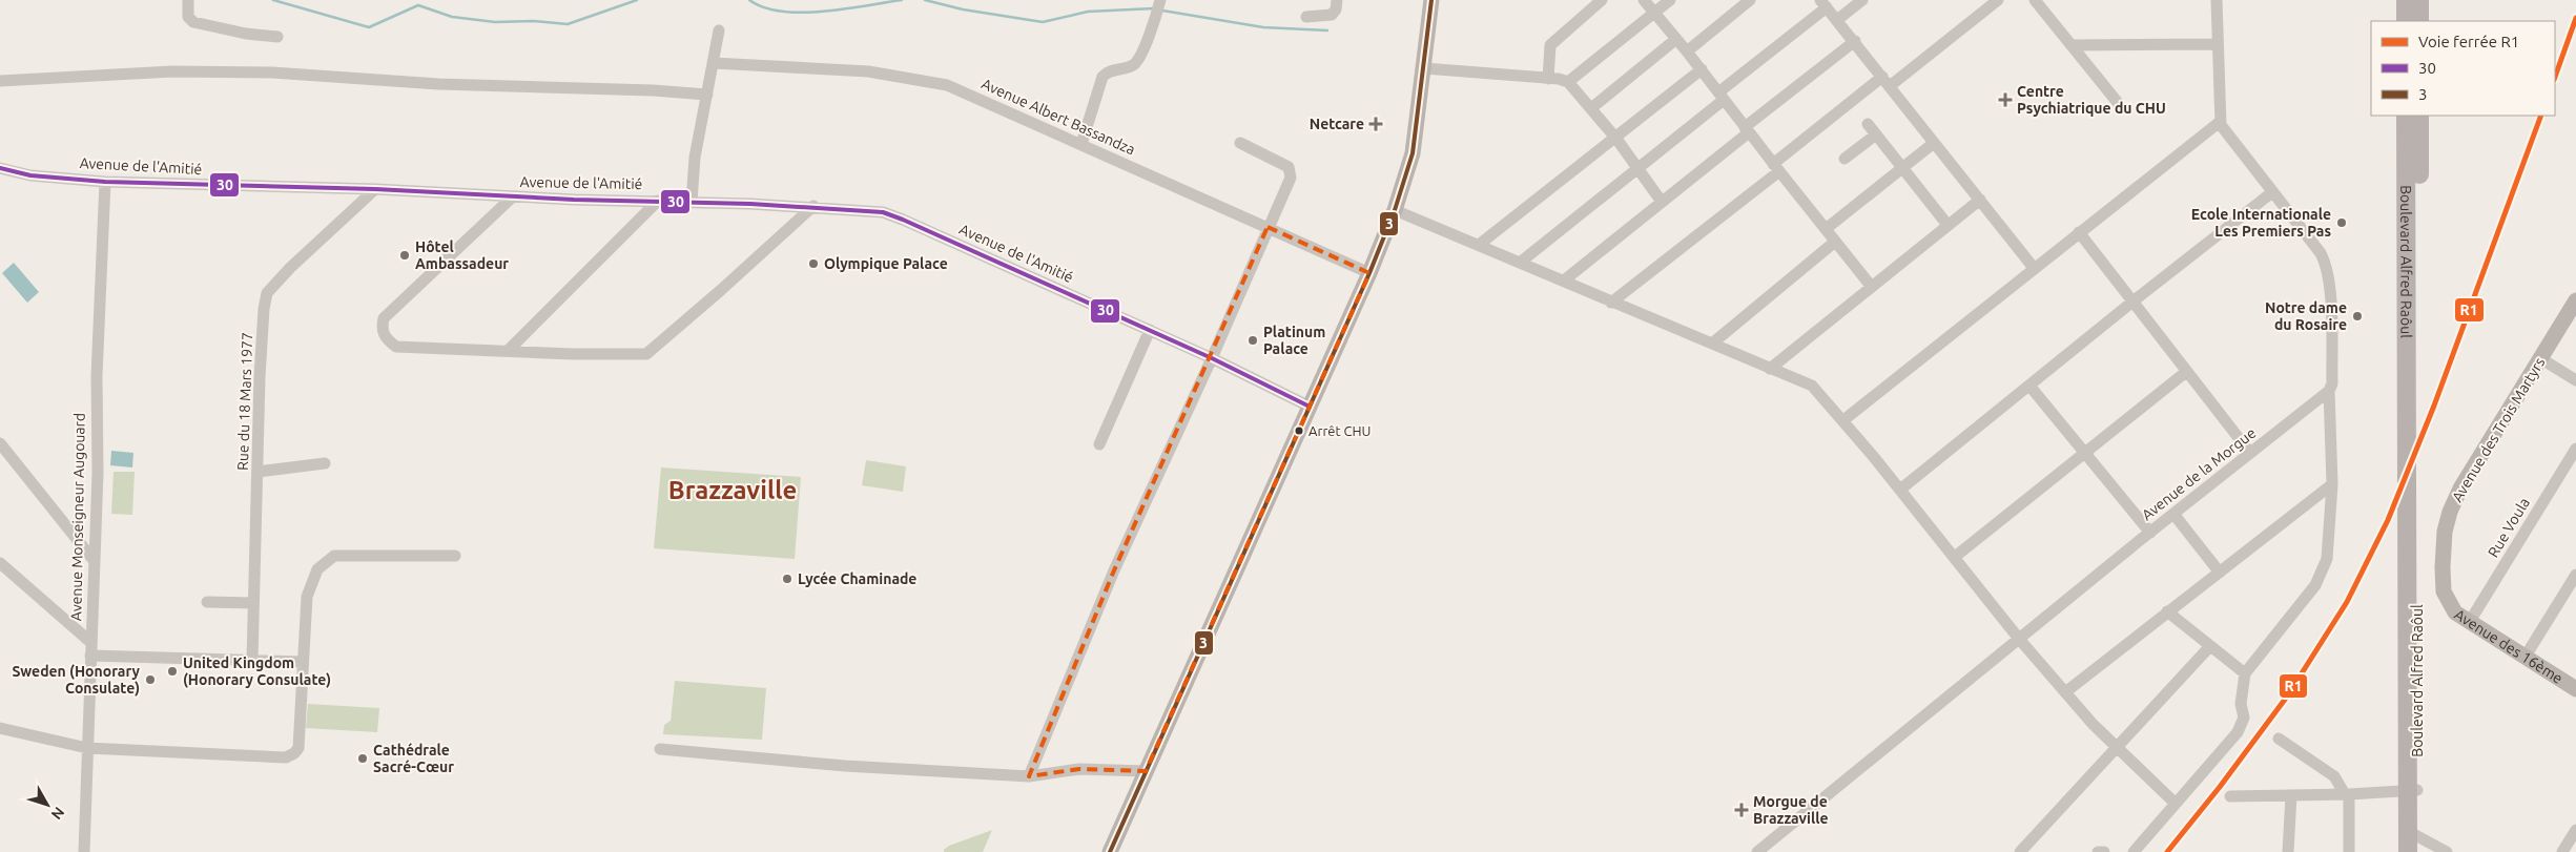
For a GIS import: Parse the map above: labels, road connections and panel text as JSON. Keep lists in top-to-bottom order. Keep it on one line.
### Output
{"streets":{"main road":["Boulevard Alfred Raôul","Avenue des Trois Martyrs","Avenue des 16ème"],"street":["Avenue Albert Bassandza","Avenue de l'Amitié","Rue du 18 Mars 1977","Avenue de la Morgue","Avenue Monseigneur Augouard","Rue Voula"]},"crossings":[["Avenue de l'Amitié","Rue du 18 Mars 1977"],["Avenue de l'Amitié","Avenue Monseigneur Augouard"],["Avenue des Trois Martyrs","Avenue des 16ème"],["Rue Voula","Avenue des 16ème"]],"districts":["Brazzaville"],"places":{"health":["Centre Psychiatrique du CHU","Netcare","Morgue de Brazzaville"],"other":["Ecole Internationale Les Premiers Pas","Hôtel Ambassadeur","Olympique Palace","Notre dame du Rosaire","Platinum Palace","Arrêt CHU","Lycée Chaminade","United Kingdom (Honorary Consulate)","Sweden (Honorary Consulate)","Cathédrale Sacré-Cœur"]},"lines":["transit line 3","rail line R1","transit line 30"],"legend":["Voie ferrée R1","30","3"],"north":"bottom right"}
